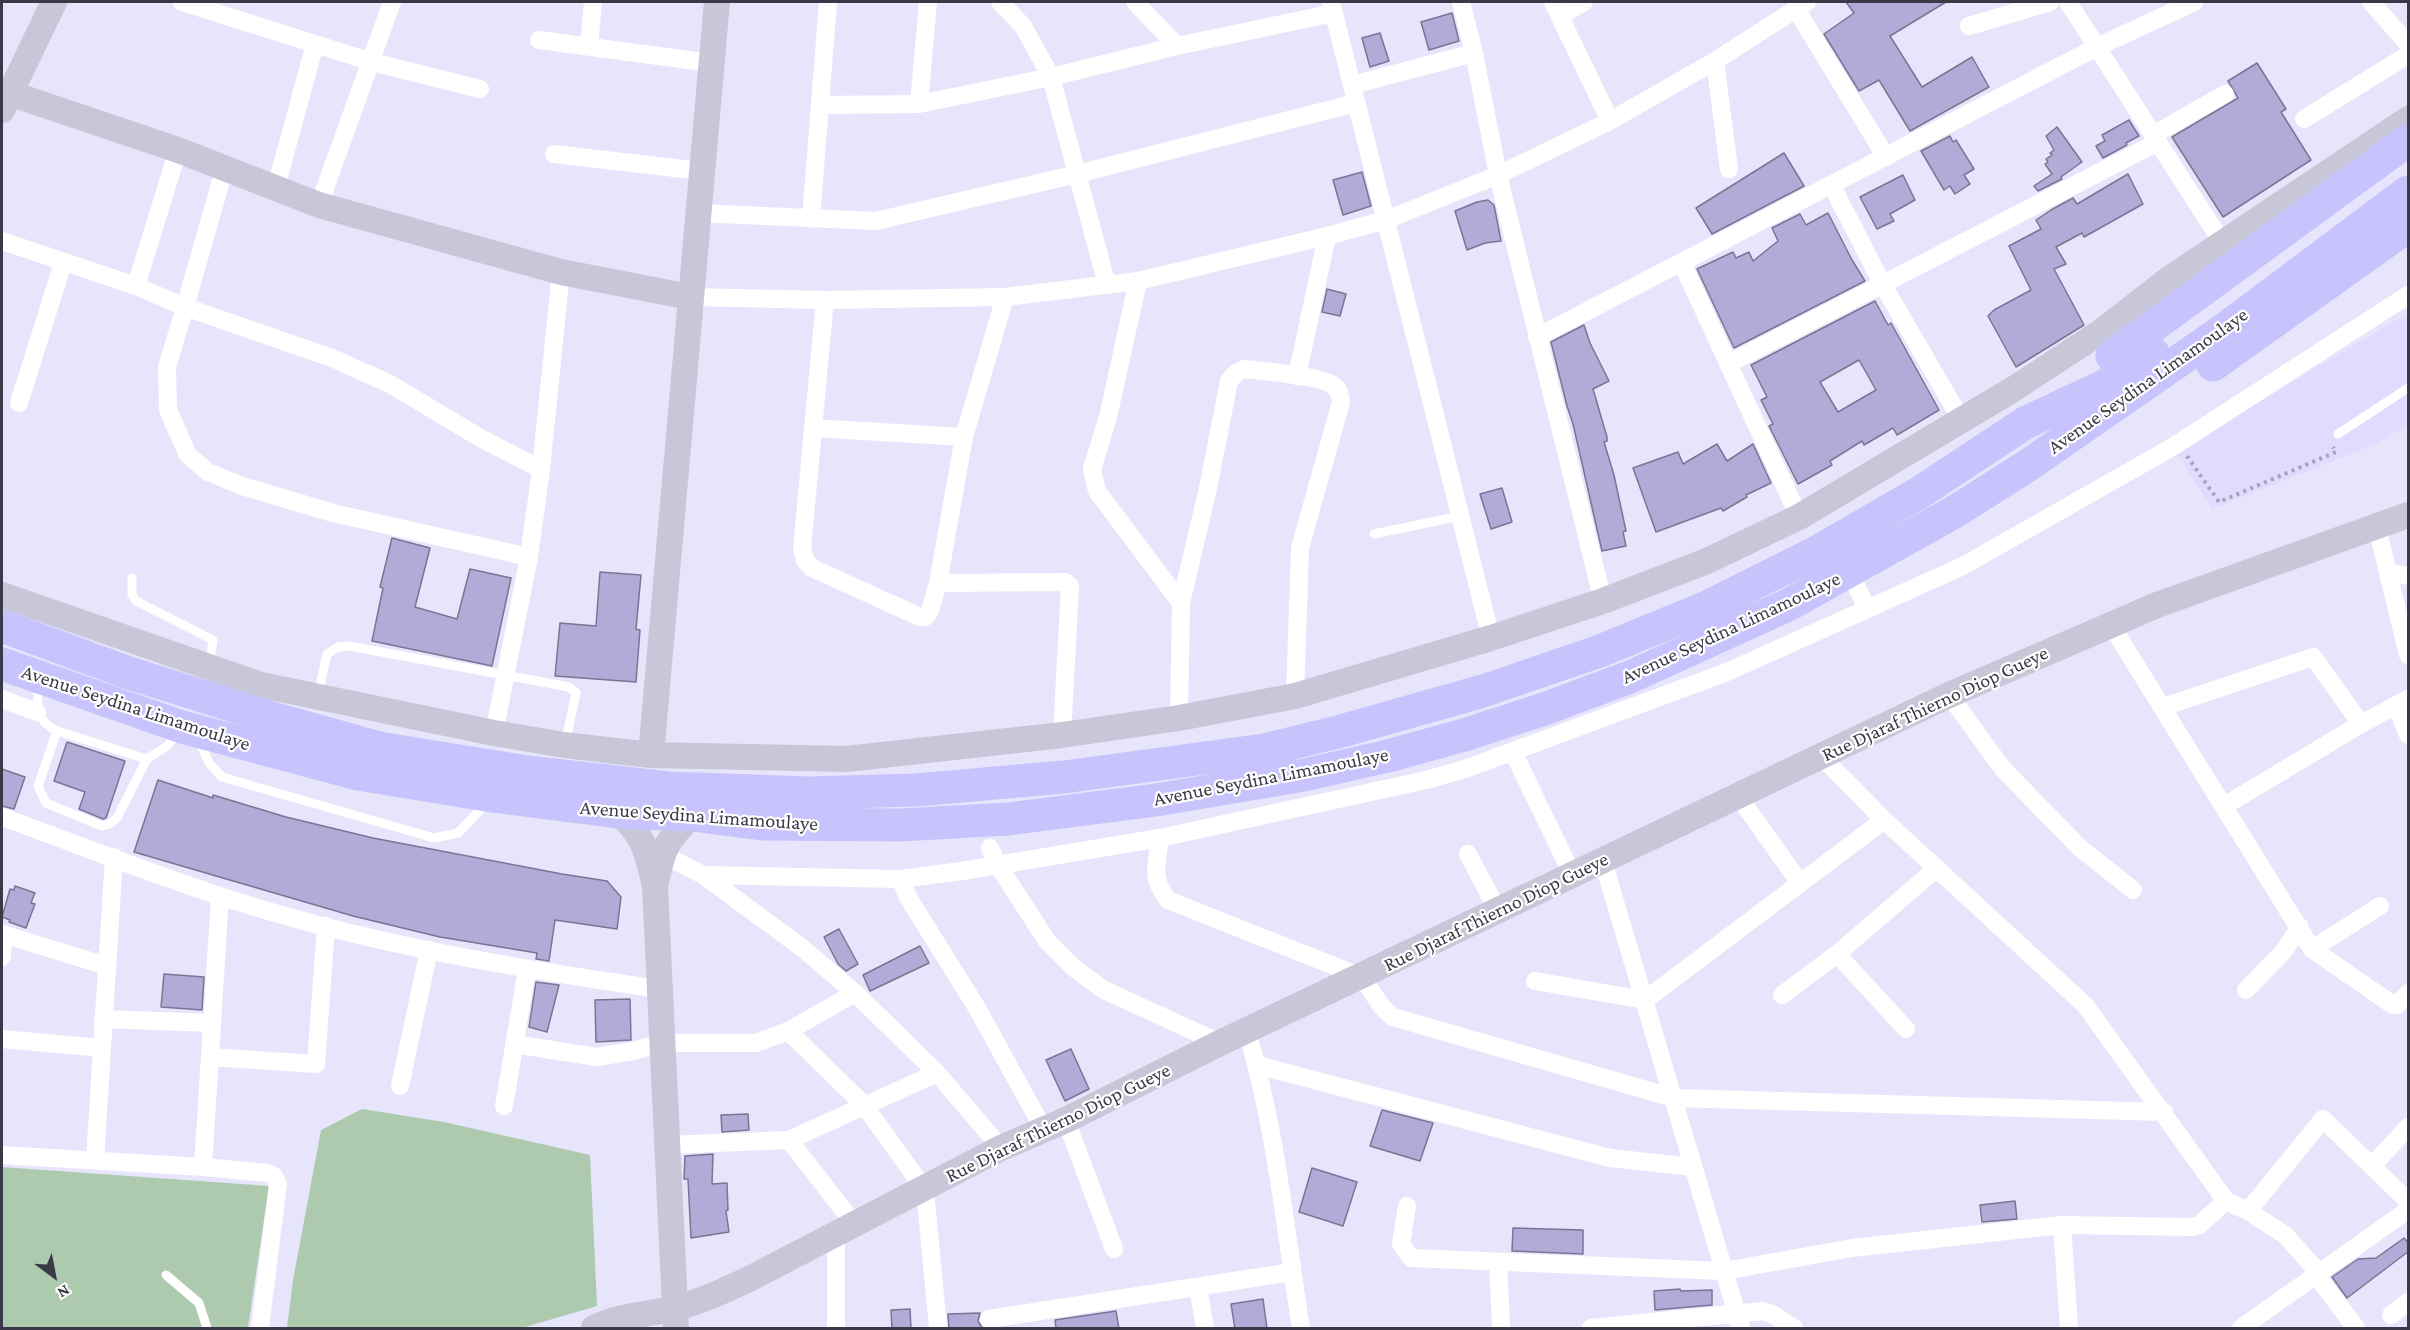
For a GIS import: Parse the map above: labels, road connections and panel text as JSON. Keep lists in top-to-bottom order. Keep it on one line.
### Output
{"streets":{"highway":["Avenue Seydina Limamoulaye"],"street":["Rue Djaraf Thierno Diop Gueye"]},"north":"bottom right"}
